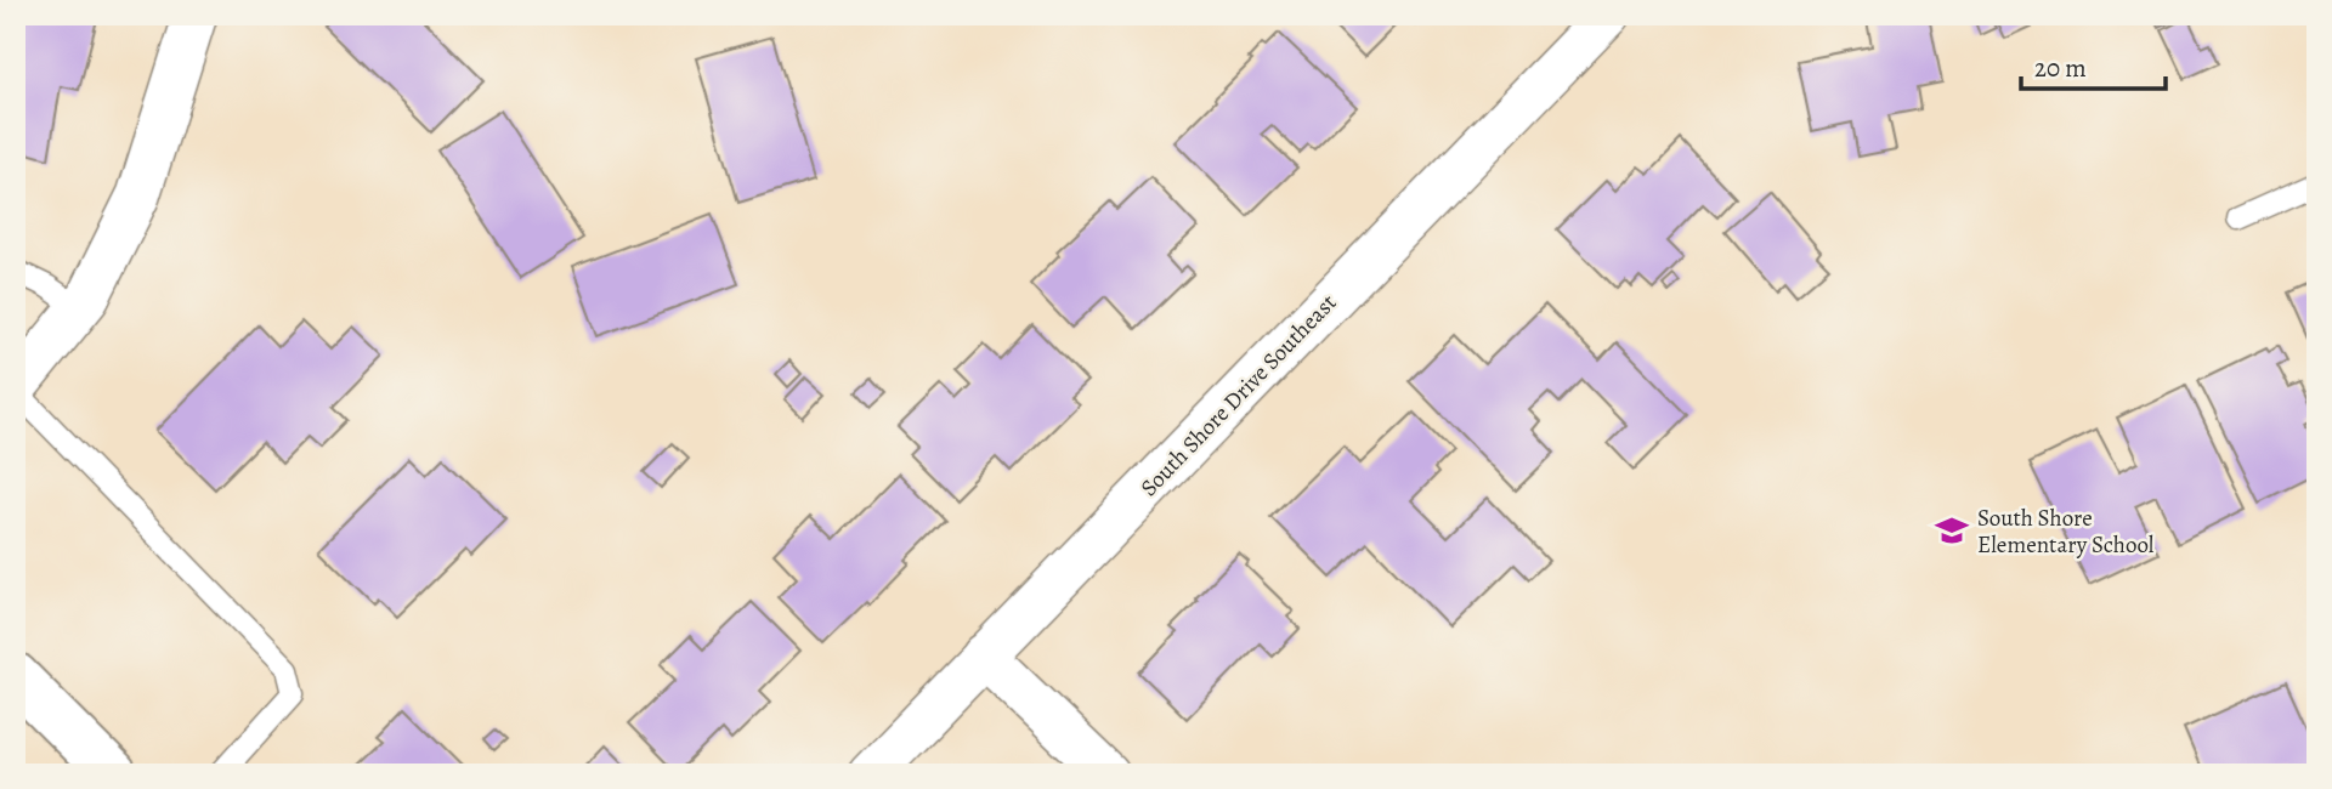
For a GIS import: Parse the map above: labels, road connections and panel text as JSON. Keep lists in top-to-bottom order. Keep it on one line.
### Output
{"streets":{"street":["South Shore Drive Southeast"]},"places":{"school or university":["South Shore Elementary School"]},"scale_bar":"20 m"}
